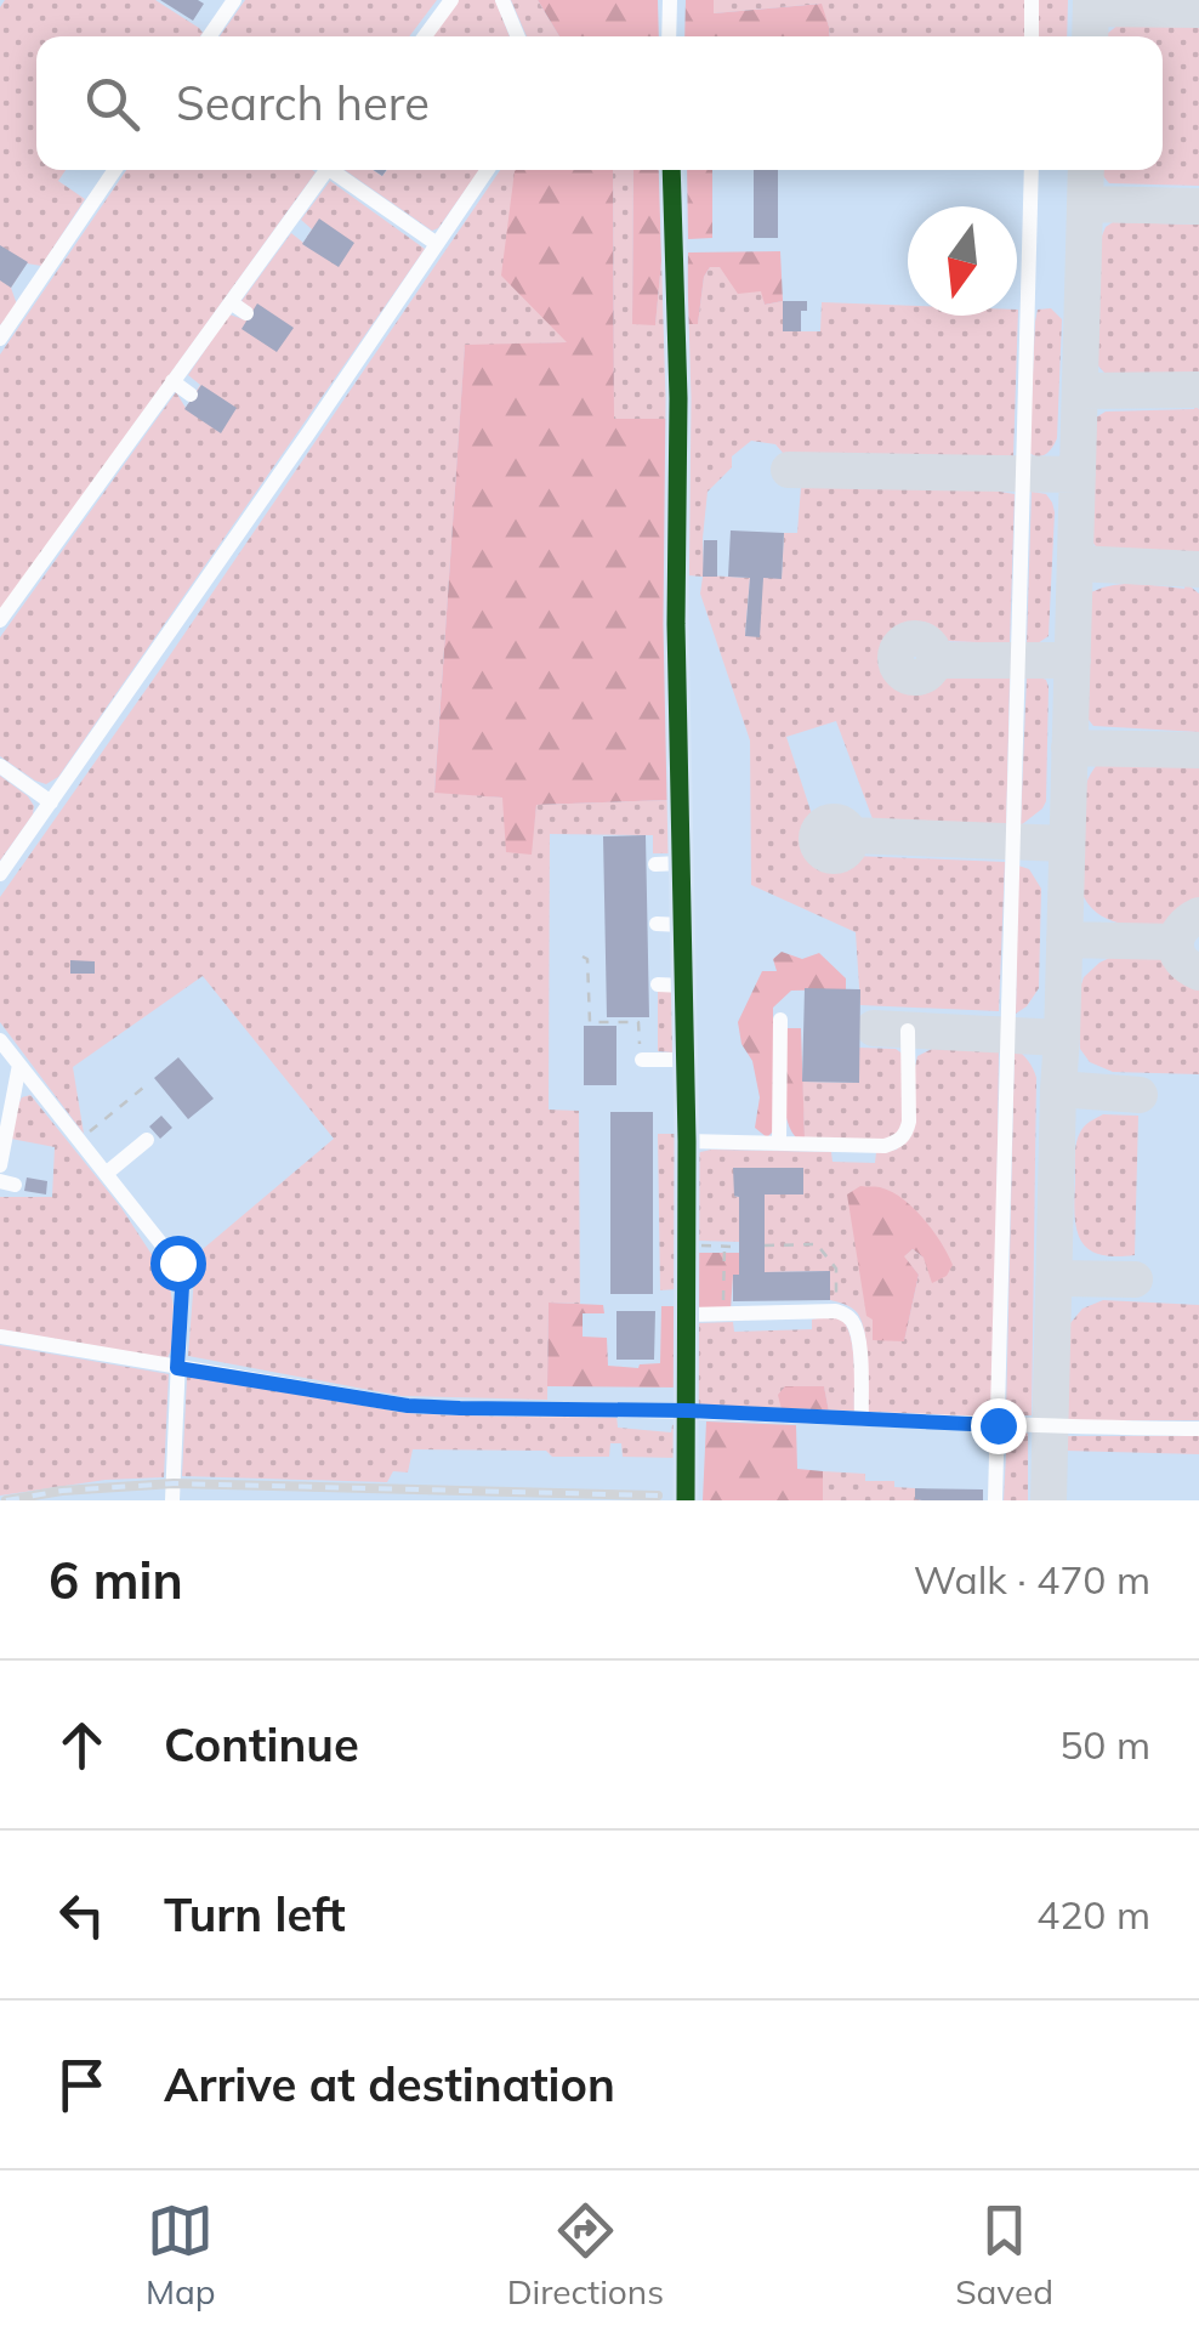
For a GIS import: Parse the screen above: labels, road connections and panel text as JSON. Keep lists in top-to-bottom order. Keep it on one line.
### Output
{"north":"bottom","page":{"search":"Search here","heading":["6 min","Walk · 470 m"],"list":[["Continue","50 m"],["Turn left","420 m"],"Arrive at destination"],"nav":["Map","Directions","Saved"]}}
